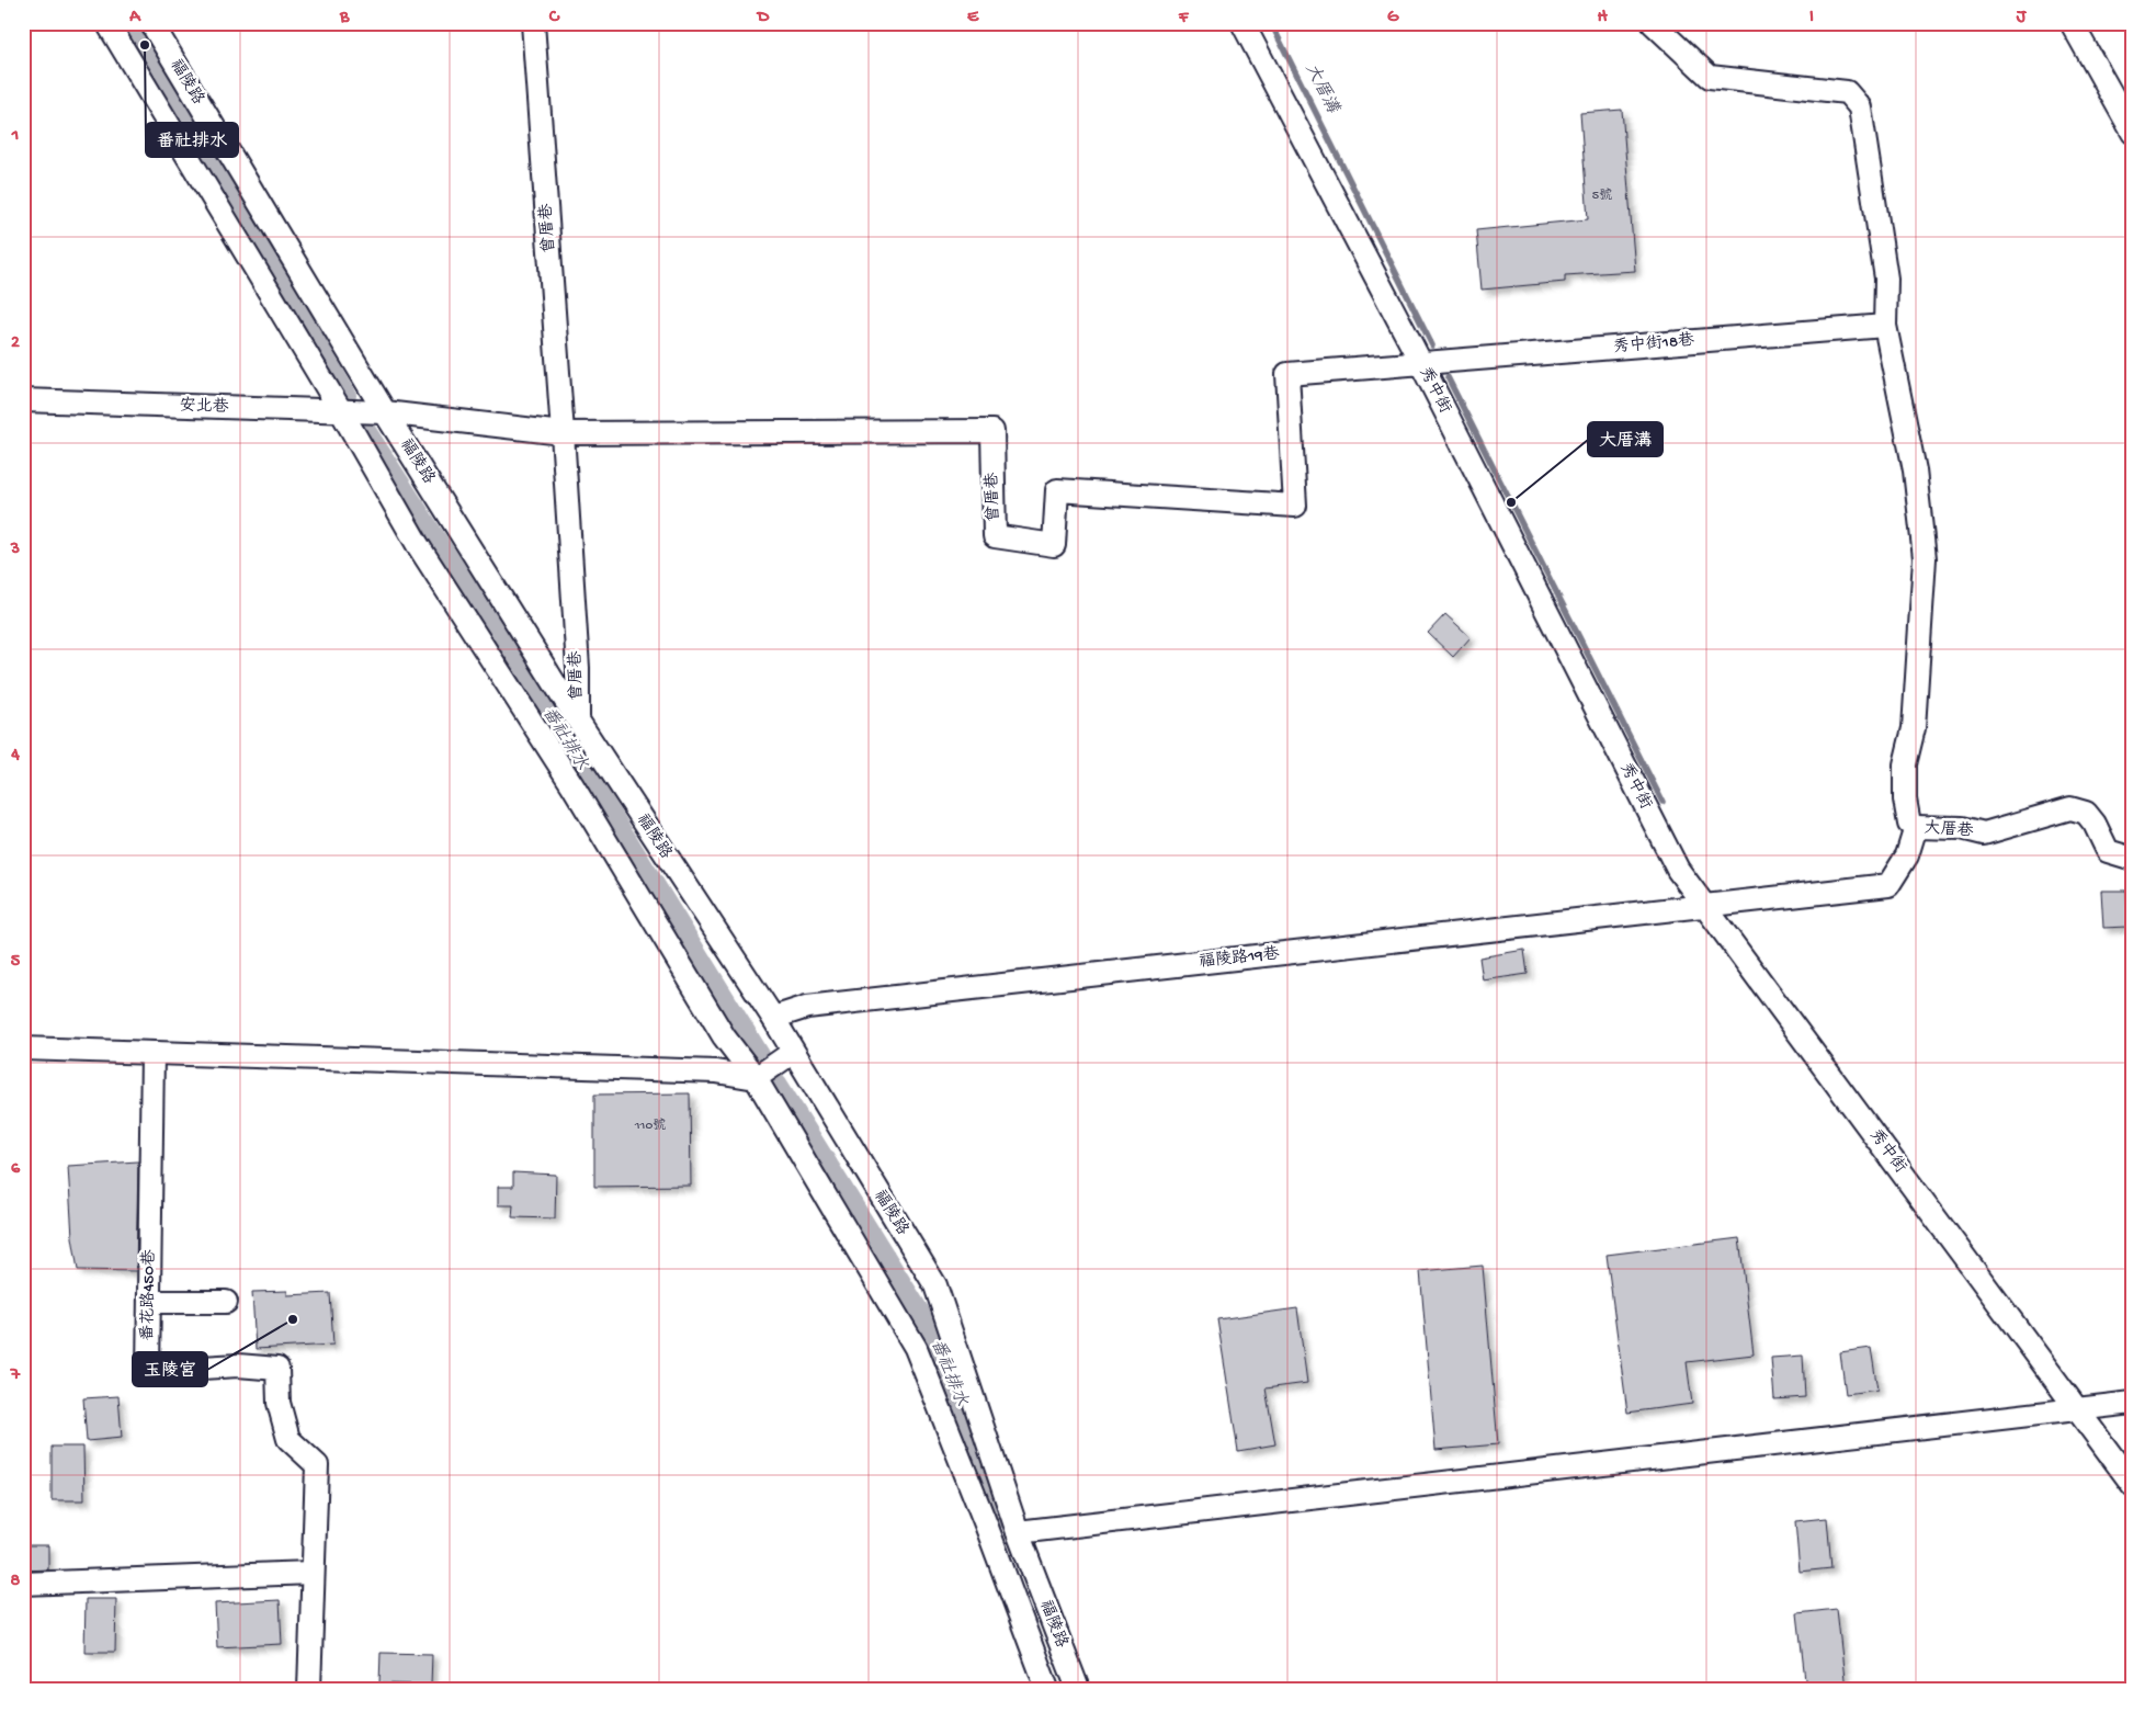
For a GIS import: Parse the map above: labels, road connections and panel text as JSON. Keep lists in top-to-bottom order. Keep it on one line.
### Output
{"streets":{"street":["福陵路","曾厝巷","秀中街18巷","秀中街","安北巷","大厝巷","福陵路19巷","番花路450巷"]},"crossings":[["福陵路","曾厝巷"],["福陵路","安北巷"],["福陵路","福陵路19巷"],["曾厝巷","秀中街18巷"],["曾厝巷","秀中街"],["曾厝巷","安北巷"],["秀中街18巷","秀中街"],["秀中街","大厝巷"],["秀中街","福陵路19巷"],["大厝巷","福陵路19巷"]],"water":["大厝溝","番社排水"],"places":["番社排水","大厝溝","玉陵宮"],"house_numbers":["5號","110號"],"grid":{"columns":["A","B","C","D","E","F","G","H","I","J"],"rows":["1","2","3","4","5","6","7","8"]}}
